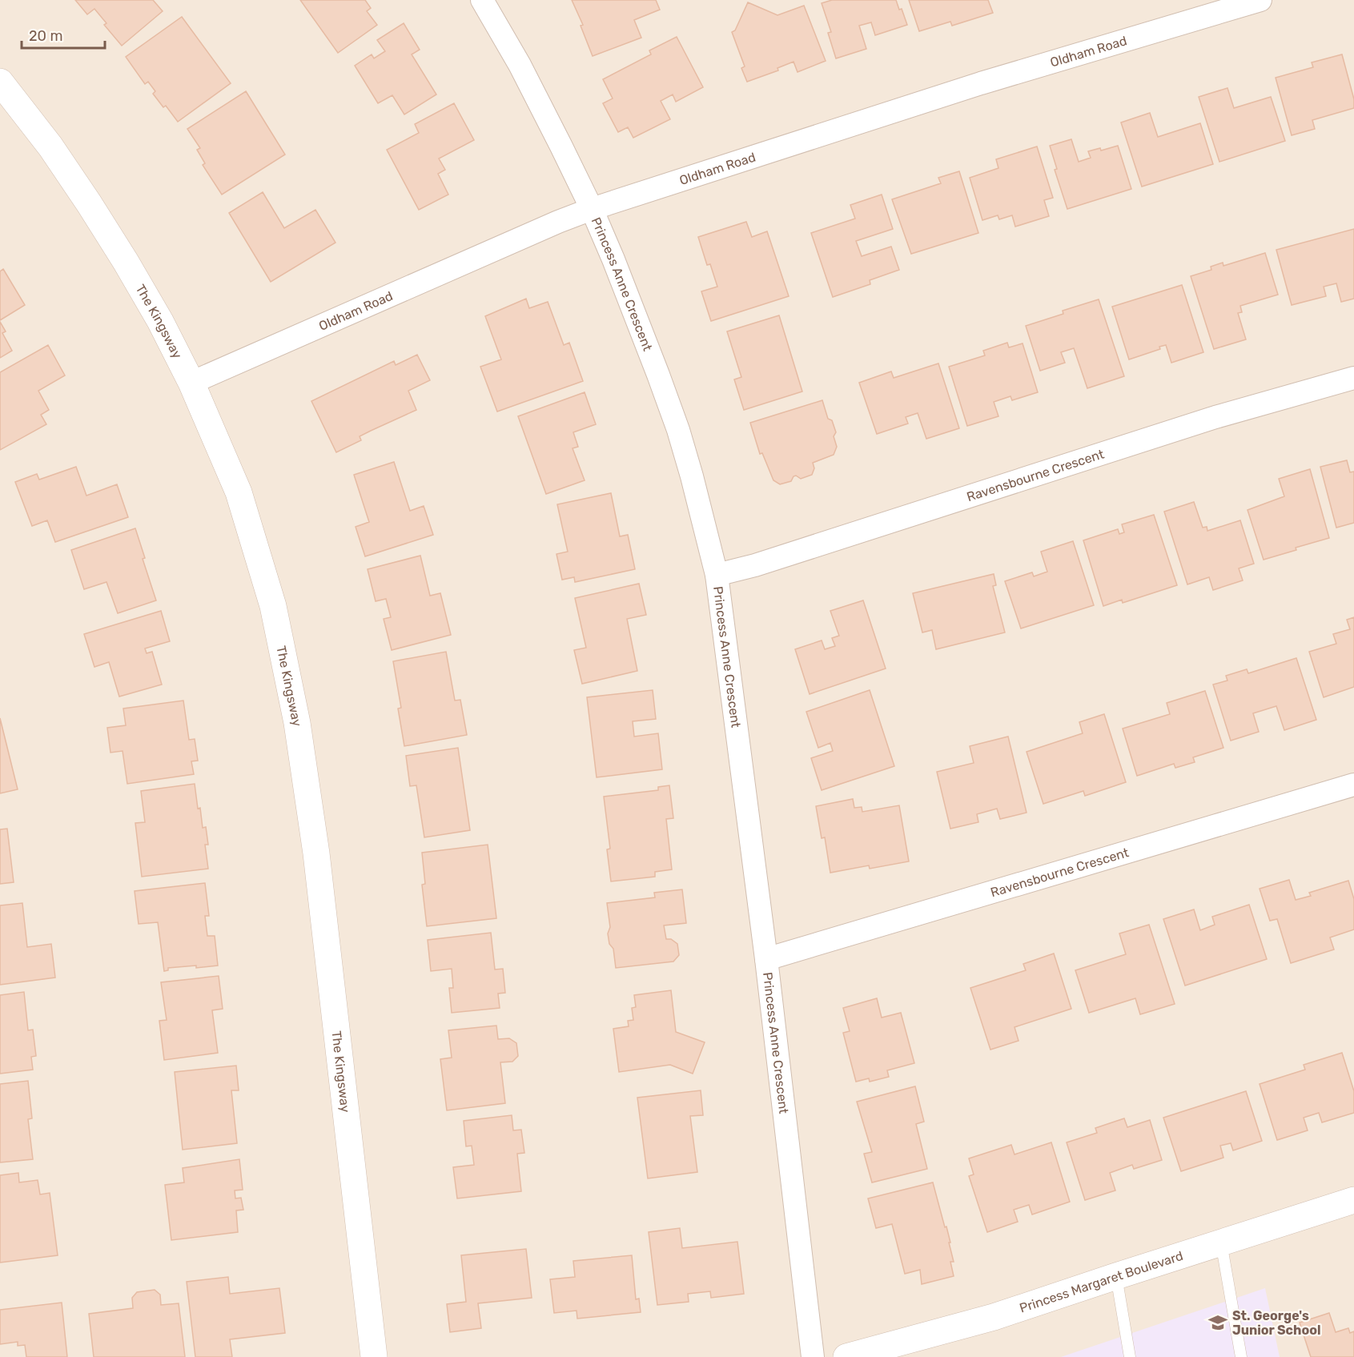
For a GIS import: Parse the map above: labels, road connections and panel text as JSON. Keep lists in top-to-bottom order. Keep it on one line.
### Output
{"streets":{"street":["Oldham Road","Princess Anne Crescent","The Kingsway","Ravensbourne Crescent","Princess Margaret Boulevard"]},"crossings":[["Oldham Road","Princess Anne Crescent"],["Oldham Road","The Kingsway"],["Princess Anne Crescent","Ravensbourne Crescent"]],"places":{"school or university":["St. George's Junior School"]},"scale_bar":"20 m"}
